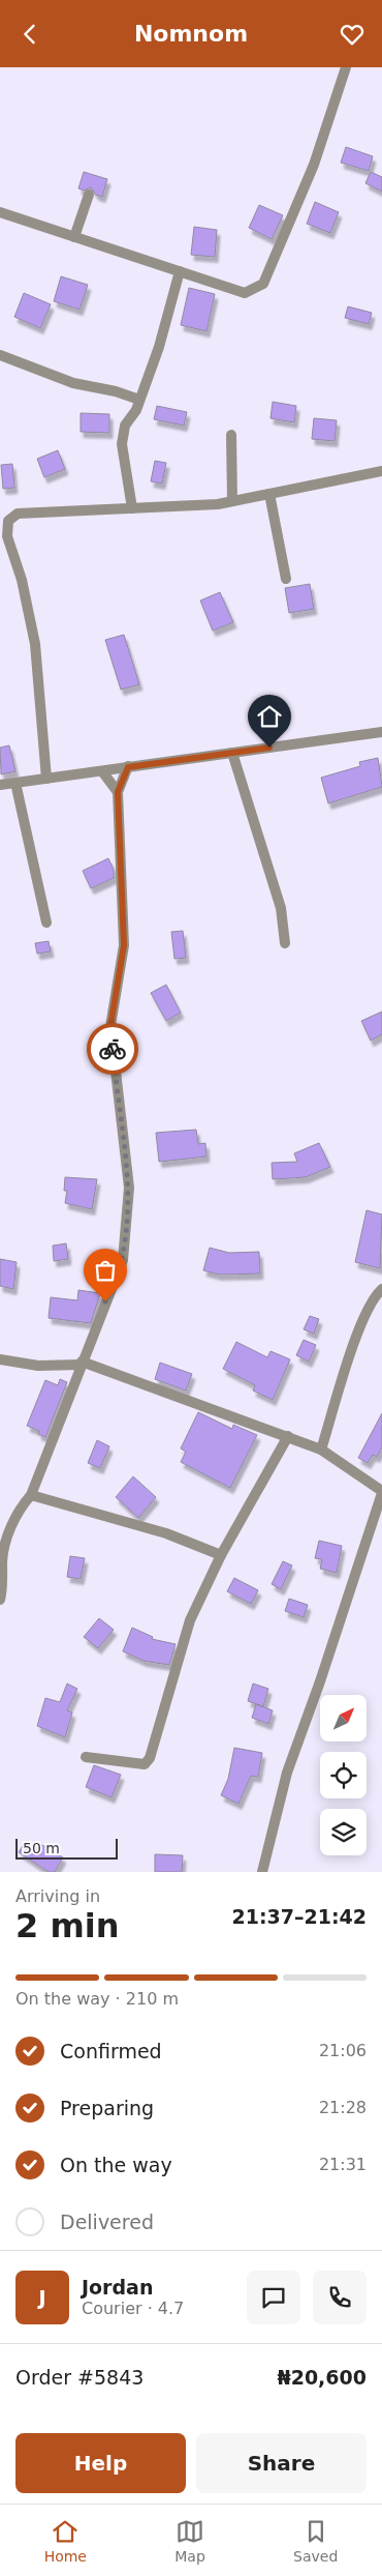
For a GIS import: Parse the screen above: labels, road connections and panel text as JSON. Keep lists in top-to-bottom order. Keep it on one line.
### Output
{"scale_bar":"50 m","north":"top right","page":{"header":"Nomnom","scale":"50 m","heading":["2 min","Arriving in","21:37–21:42"],"panel":["Jordan","Courier · 4.7","Order #5843","₦20,600"],"bar":"On the way · 210 m","list":[["Confirmed","21:06"],["Preparing","21:28"],["On the way","21:31"],"Delivered"],"round":"J","buttons":["Help","Share"],"tabs":["Home","Map","Saved"]}}
